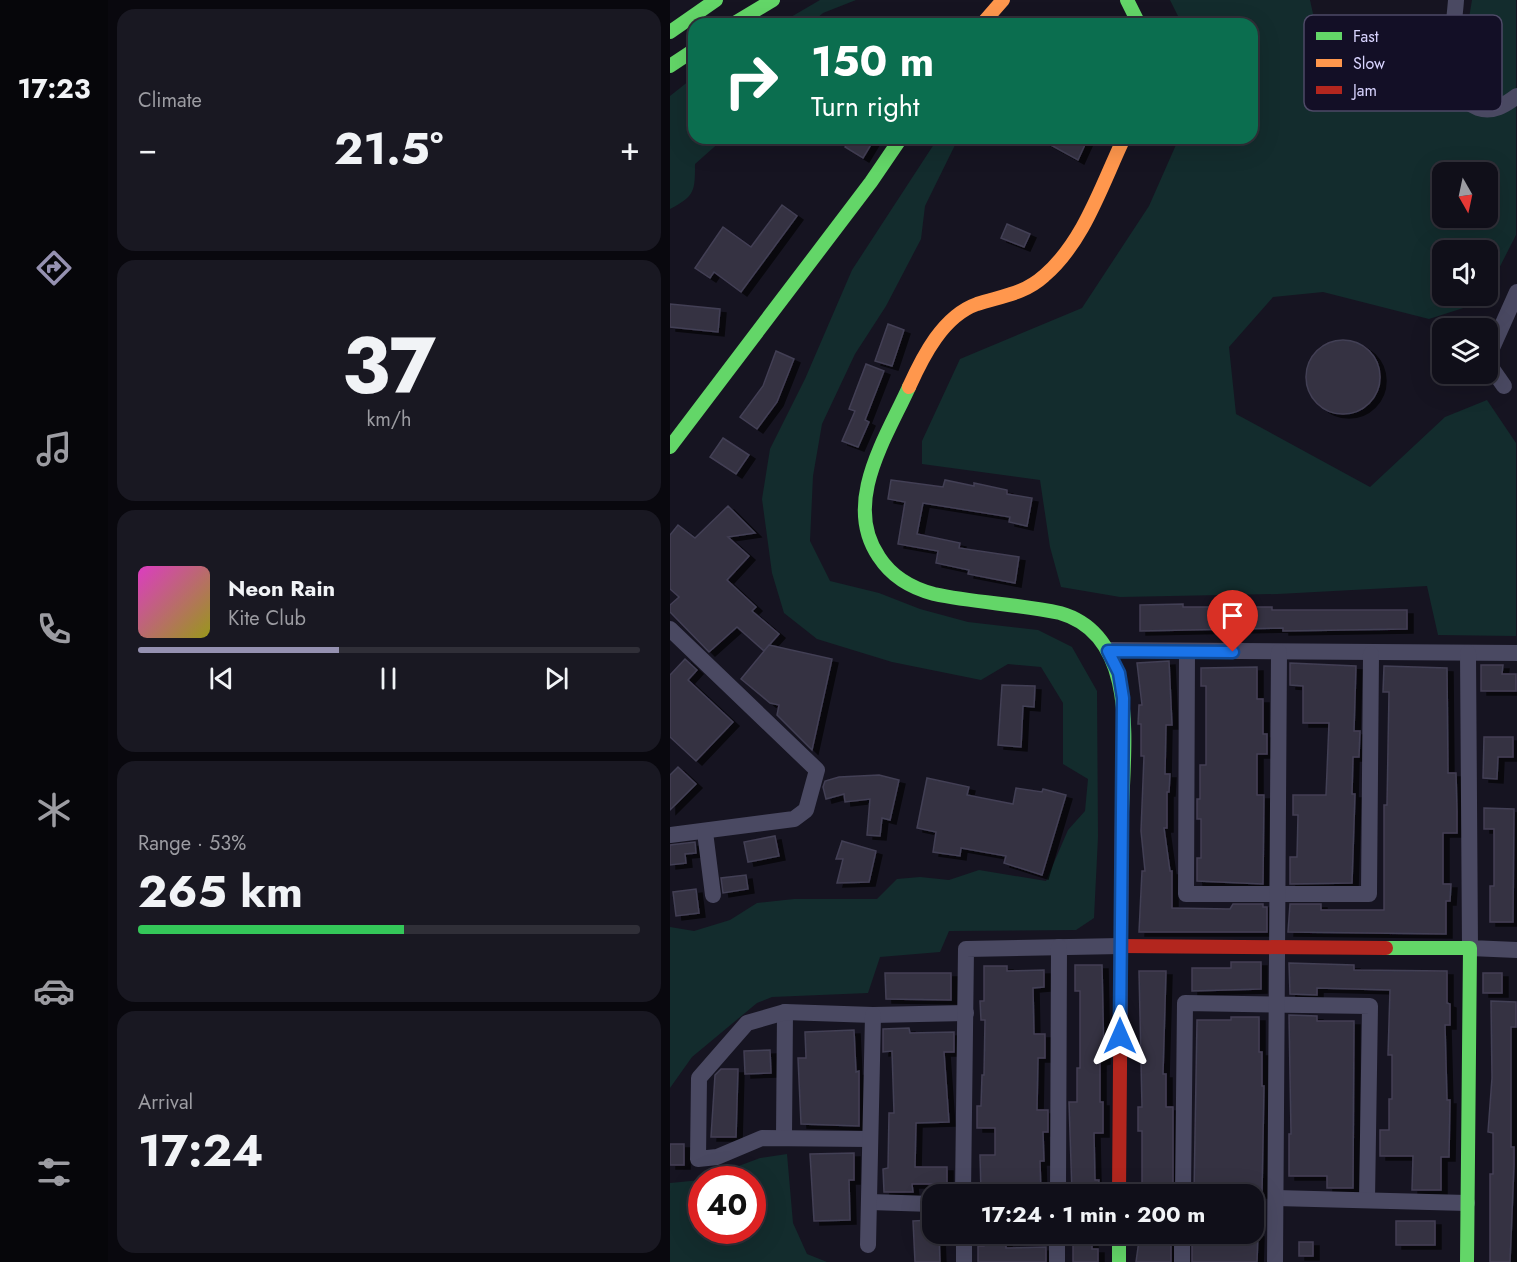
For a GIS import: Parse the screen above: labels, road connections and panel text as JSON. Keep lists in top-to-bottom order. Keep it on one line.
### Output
{"legend":["Fast","Slow","Jam"],"north":"bottom","page":{"tabs":"17:23","tile":["Climate",["37","km/h"],["Range · 53%","265 km"],["Arrival","17:24"]],"turn":["150 m","Turn right"],"heat":["−","21.5°","+"],"song":["Neon Rain","Kite Club"],"limit":"40","trip":"17:24 · 1 min · 200 m"}}
